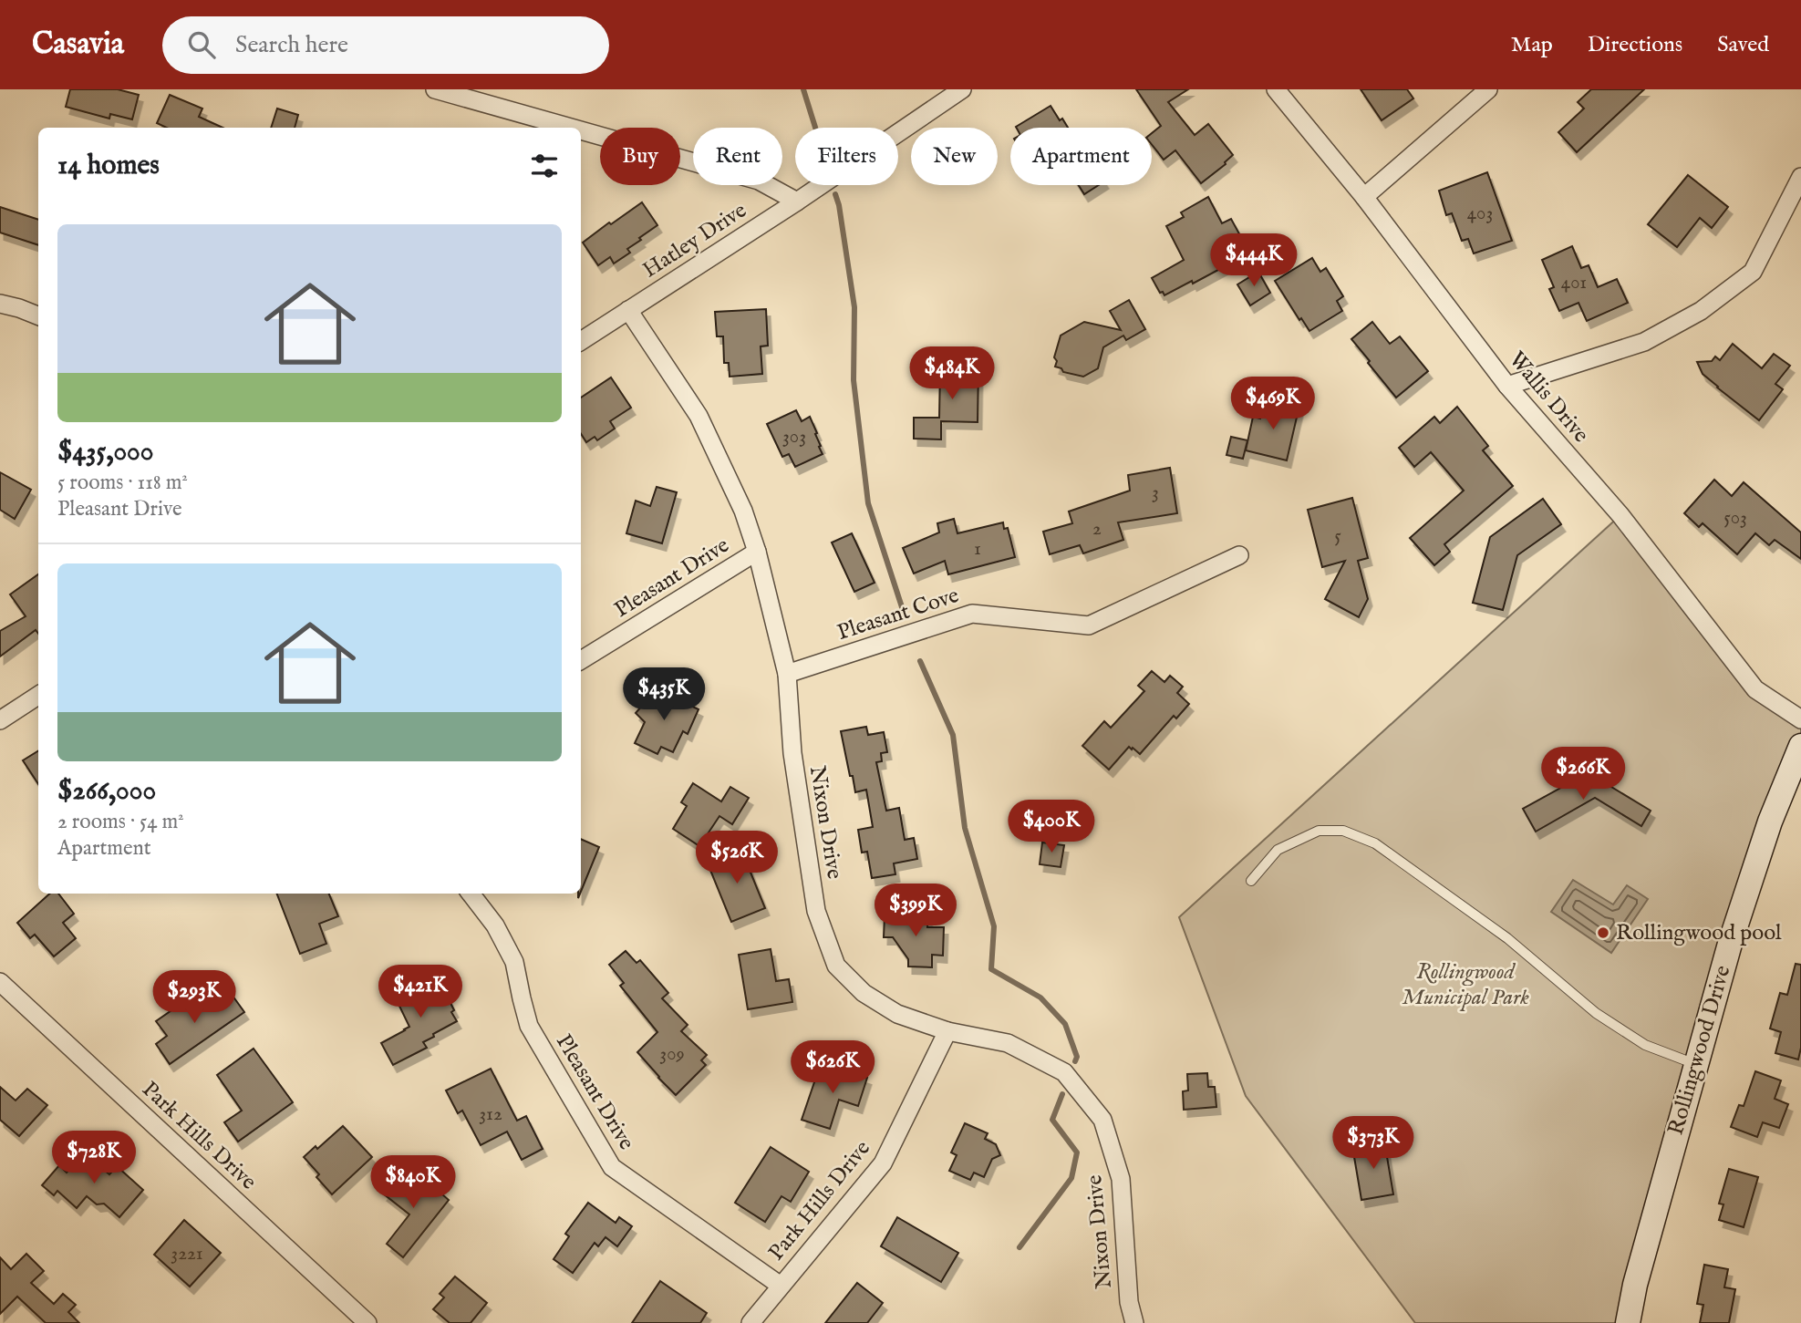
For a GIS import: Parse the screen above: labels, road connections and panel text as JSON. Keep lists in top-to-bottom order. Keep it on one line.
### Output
{"streets":{"street":["Hatley Drive","Wallis Drive","Pleasant Drive","Pleasant Cove","Nixon Drive","Rollingwood Drive","Park Hills Drive"]},"crossings":[["Hatley Drive","Nixon Drive"],["Pleasant Drive","Nixon Drive"],["Pleasant Drive","Park Hills Drive"],["Pleasant Cove","Nixon Drive"],["Nixon Drive","Park Hills Drive"]],"parks":["Rollingwood Municipal Park"],"places":["Rollingwood pool"],"house_numbers":["403","401","303","3","503","2","5","1","309","312","3221"],"page":{"header":"Casavia","search":"Search here","nav":["Map","Directions","Saved"],"chip":["Buy","Rent","Filters","New","Apartment"],"heading":"14 homes","list":[{"name":"$435,000","note":"5 rooms · 118 m² · Pleasant Drive"},{"name":"$266,000","note":"2 rooms · 54 m² · Apartment"}],"price":["$444K","$484K","$469K","$435K","$266K","$400K","$526K","$399K","$421K","$293K","$626K","$373K","$728K","$840K"]}}
